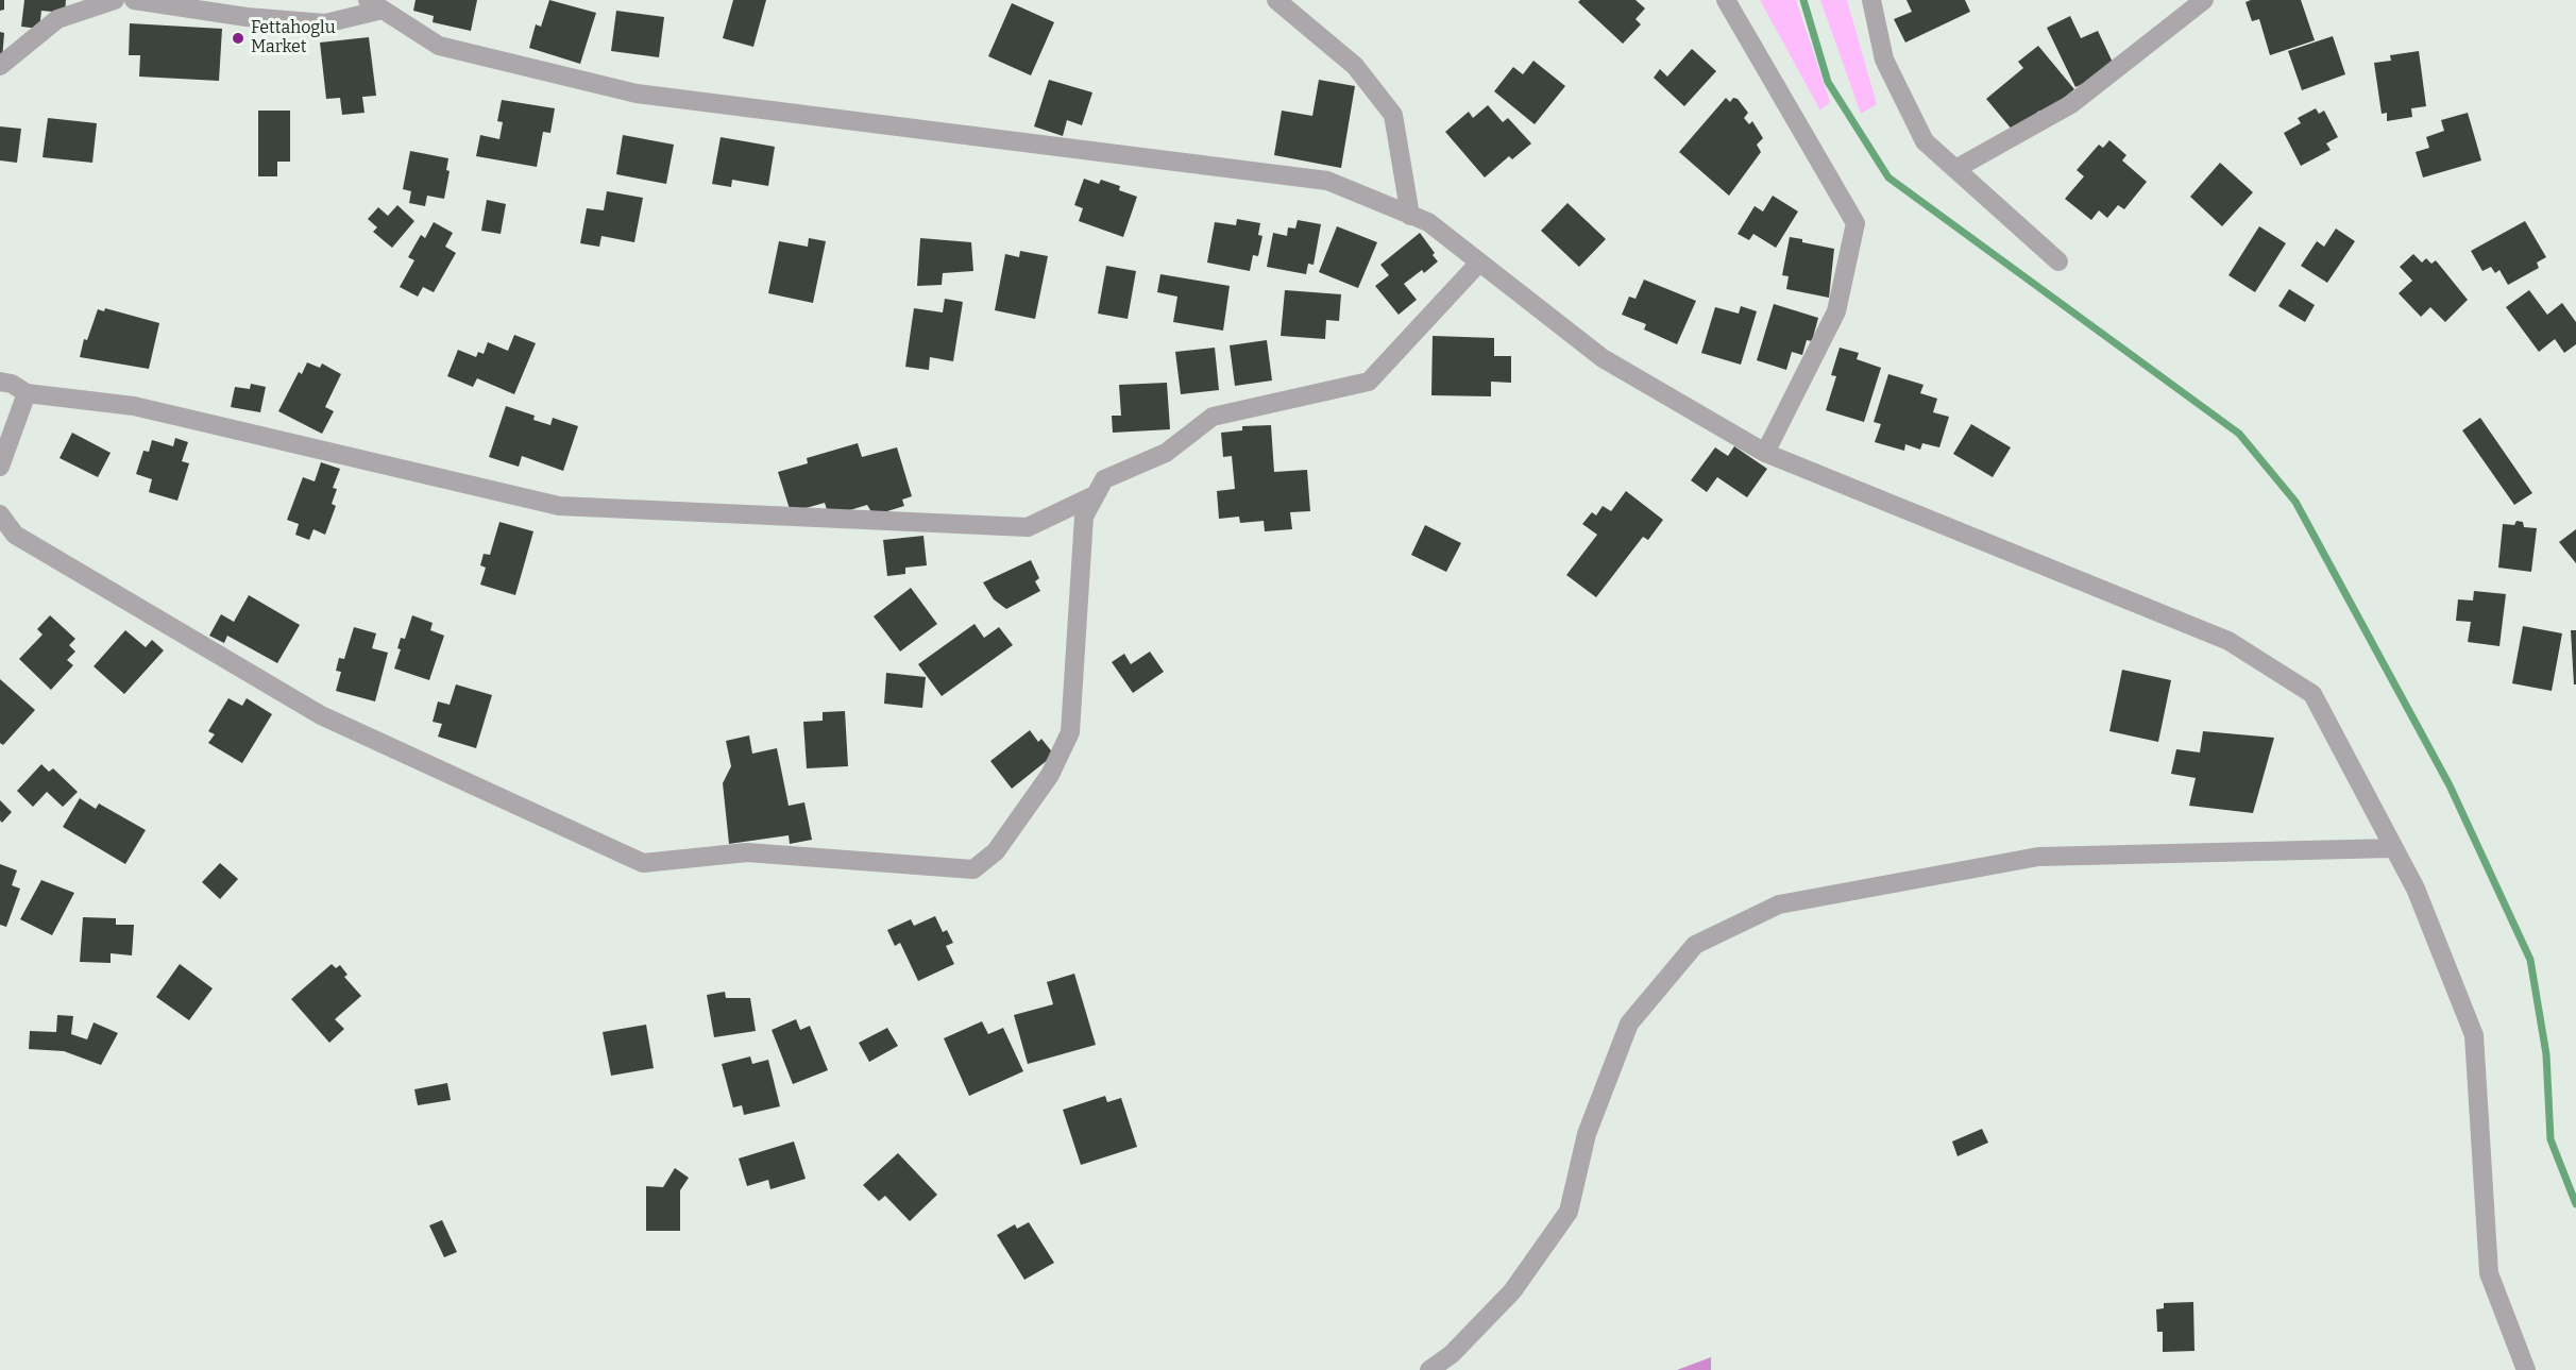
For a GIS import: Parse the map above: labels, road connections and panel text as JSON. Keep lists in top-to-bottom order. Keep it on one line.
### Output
{"places":["Fettahoglu Market"]}
